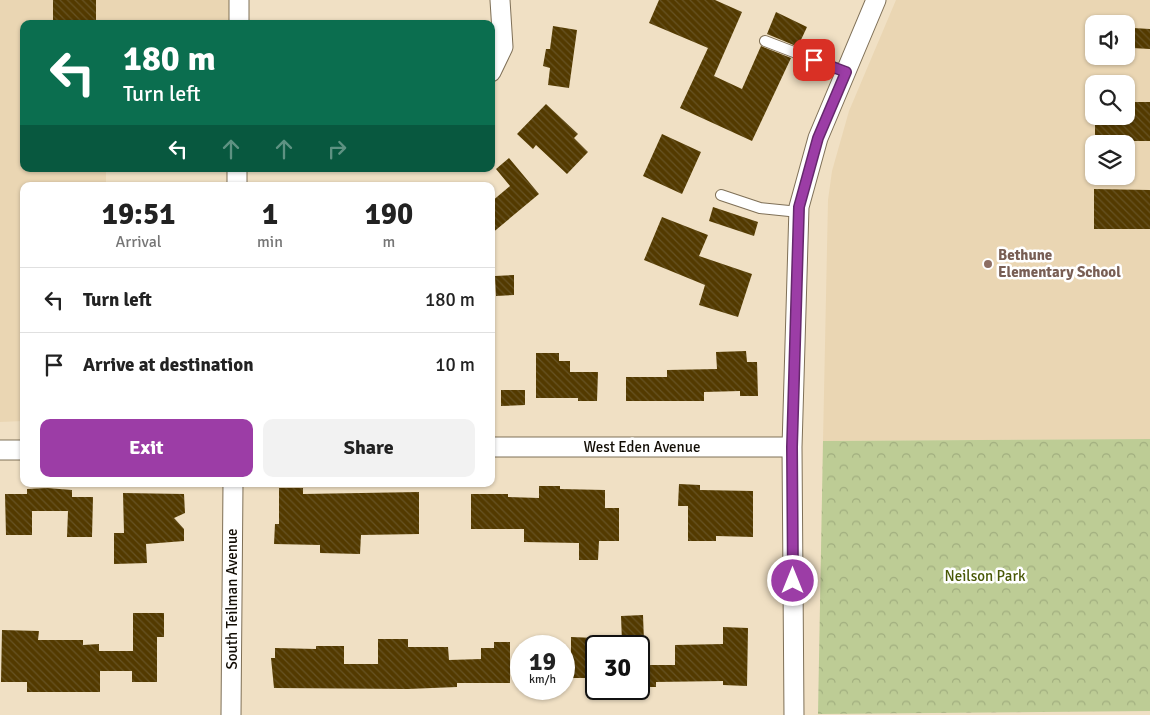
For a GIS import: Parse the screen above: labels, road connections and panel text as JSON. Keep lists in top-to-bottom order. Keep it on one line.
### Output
{"streets":{"street":["West Eden Avenue","South Teilman Avenue"]},"parks":["Neilson Park"],"places":["Bethune Elementary School"],"page":{"turn":["180 m","Turn left"],"eta":["19:51","Arrival","1","min","190","m"],"list":[{"name":"Turn left","value":"180 m"},{"name":"Arrive at destination","value":"10 m"}],"buttons":["Exit","Share"],"speed":"19 km/h","limit":"30"}}
